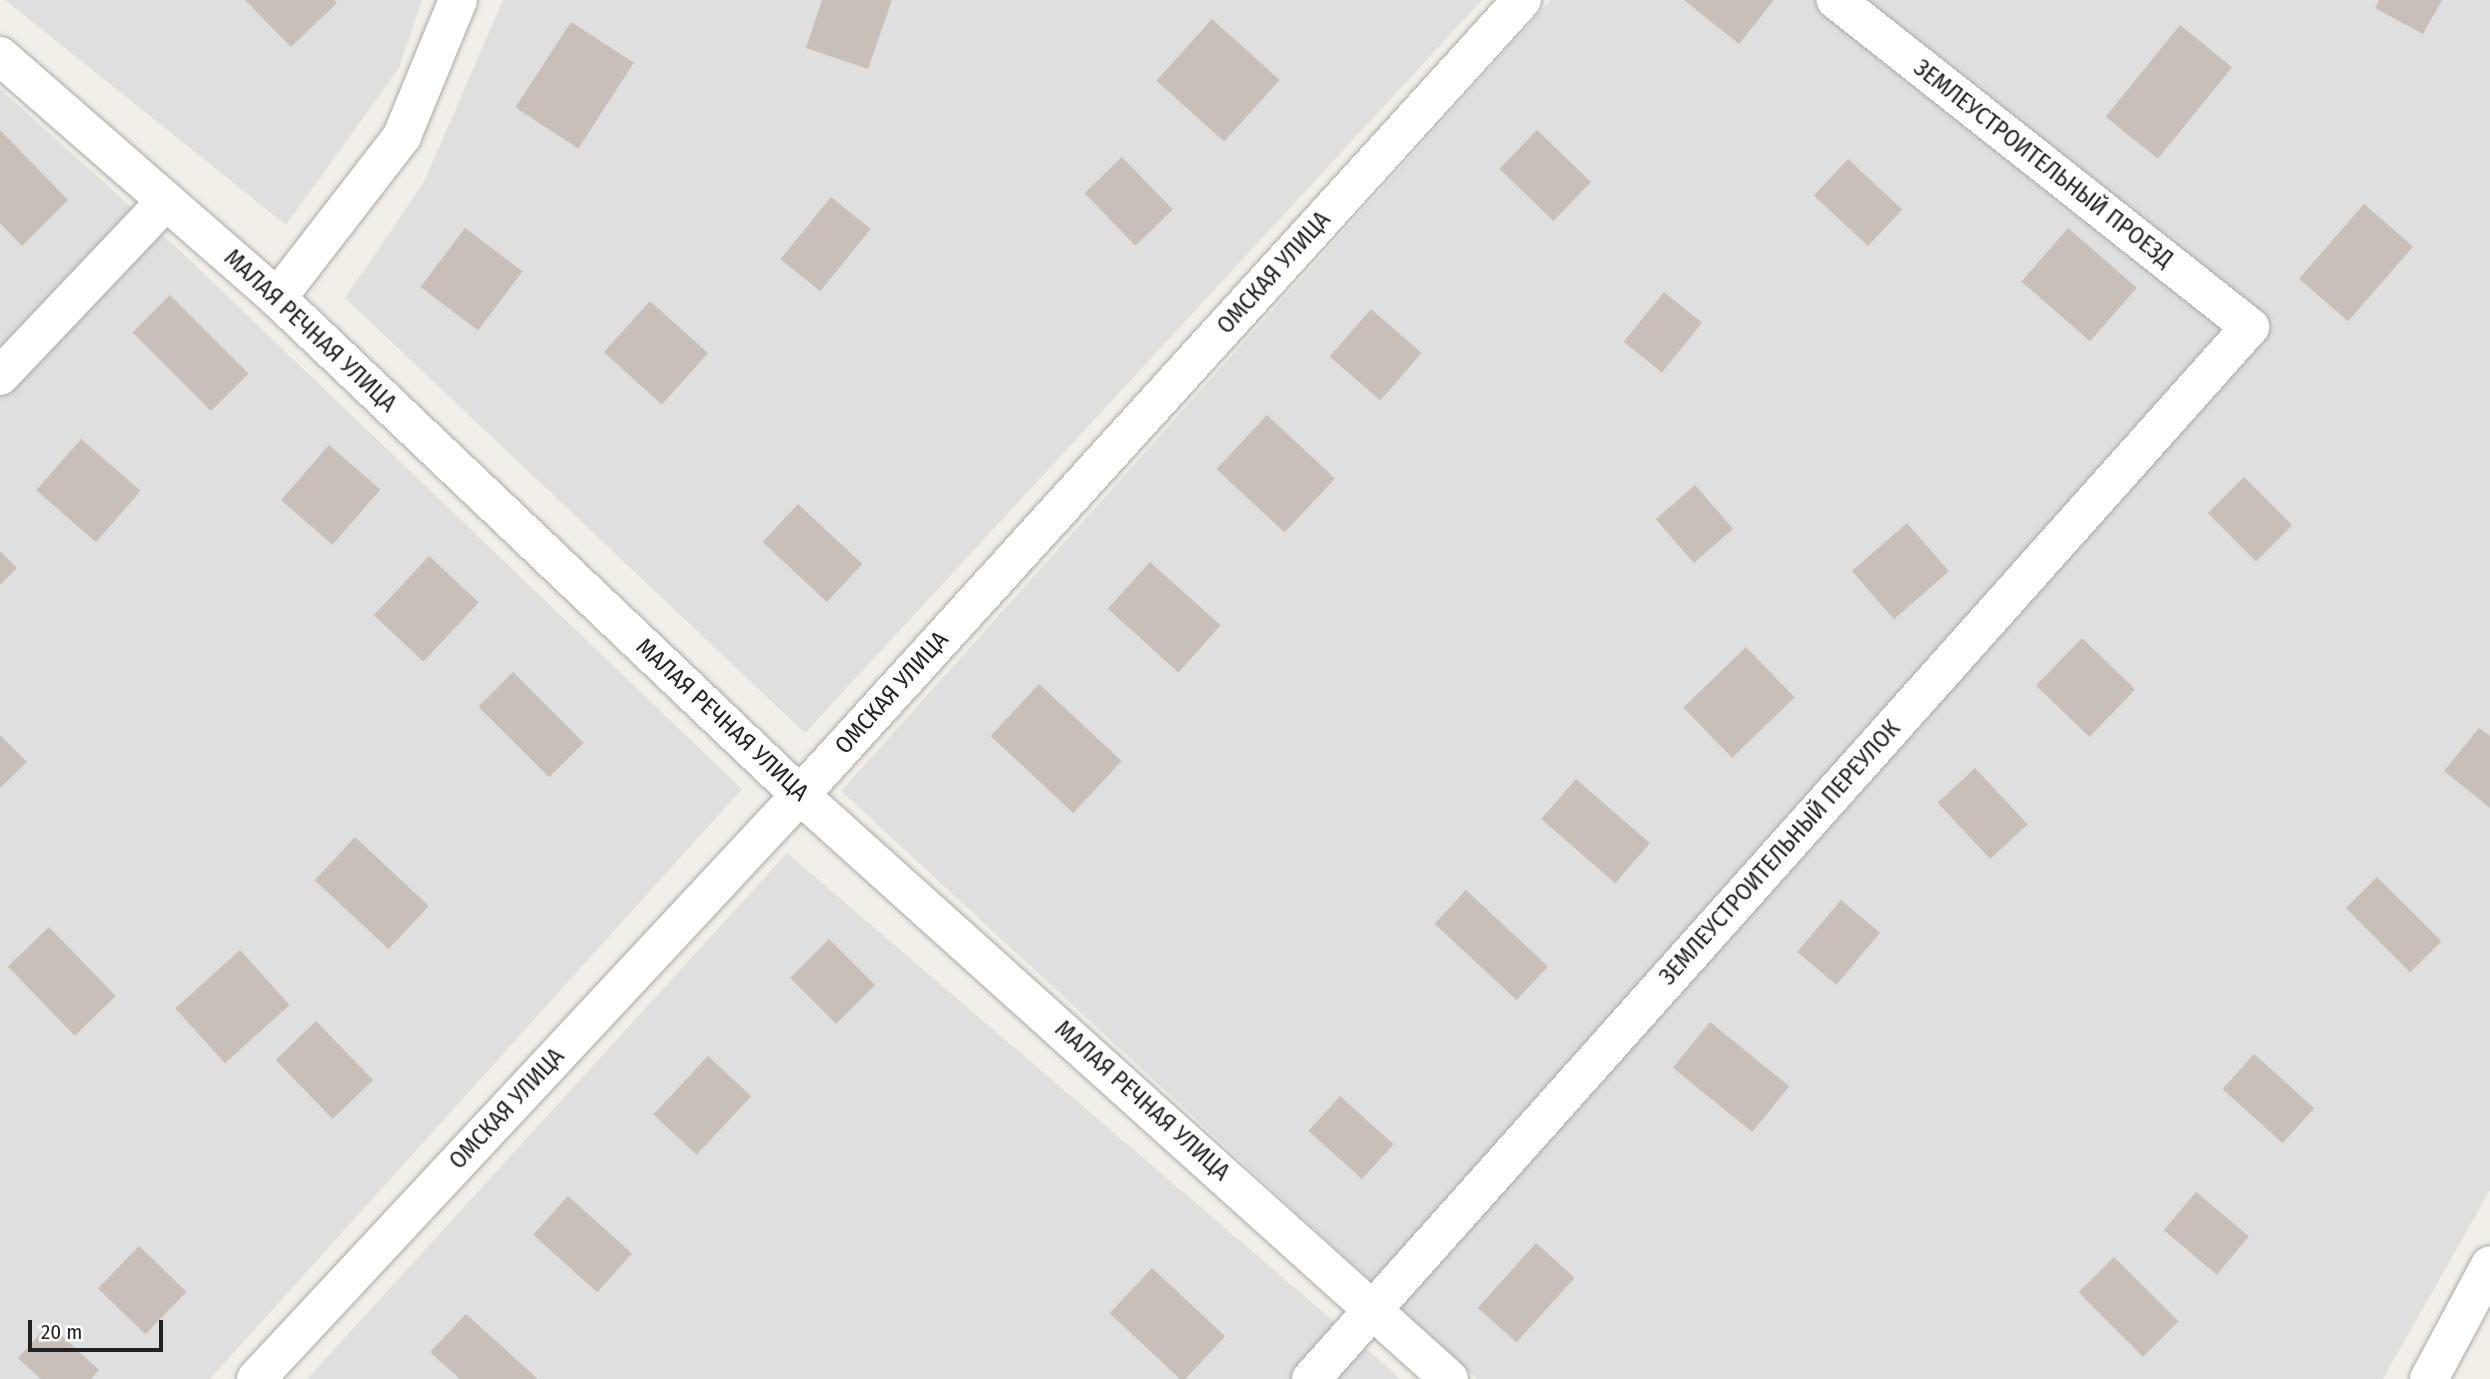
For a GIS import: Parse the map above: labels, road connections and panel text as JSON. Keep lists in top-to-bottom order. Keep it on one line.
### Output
{"streets":{"street":["ЗЕМЛЕУСТРОИТЕЛЬНЫЙ ПРОЕЗД","ОМСКАЯ УЛИЦА","МАЛАЯ РЕЧНАЯ УЛИЦА","ЗЕМЛЕУСТРОИТЕЛЬНЫЙ ПЕРЕУЛОК"]},"crossings":[["ЗЕМЛЕУСТРОИТЕЛЬНЫЙ ПРОЕЗД","ЗЕМЛЕУСТРОИТЕЛЬНЫЙ ПЕРЕУЛОК"],["ОМСКАЯ УЛИЦА","МАЛАЯ РЕЧНАЯ УЛИЦА"],["МАЛАЯ РЕЧНАЯ УЛИЦА","ЗЕМЛЕУСТРОИТЕЛЬНЫЙ ПЕРЕУЛОК"]],"scale_bar":"20 m"}
